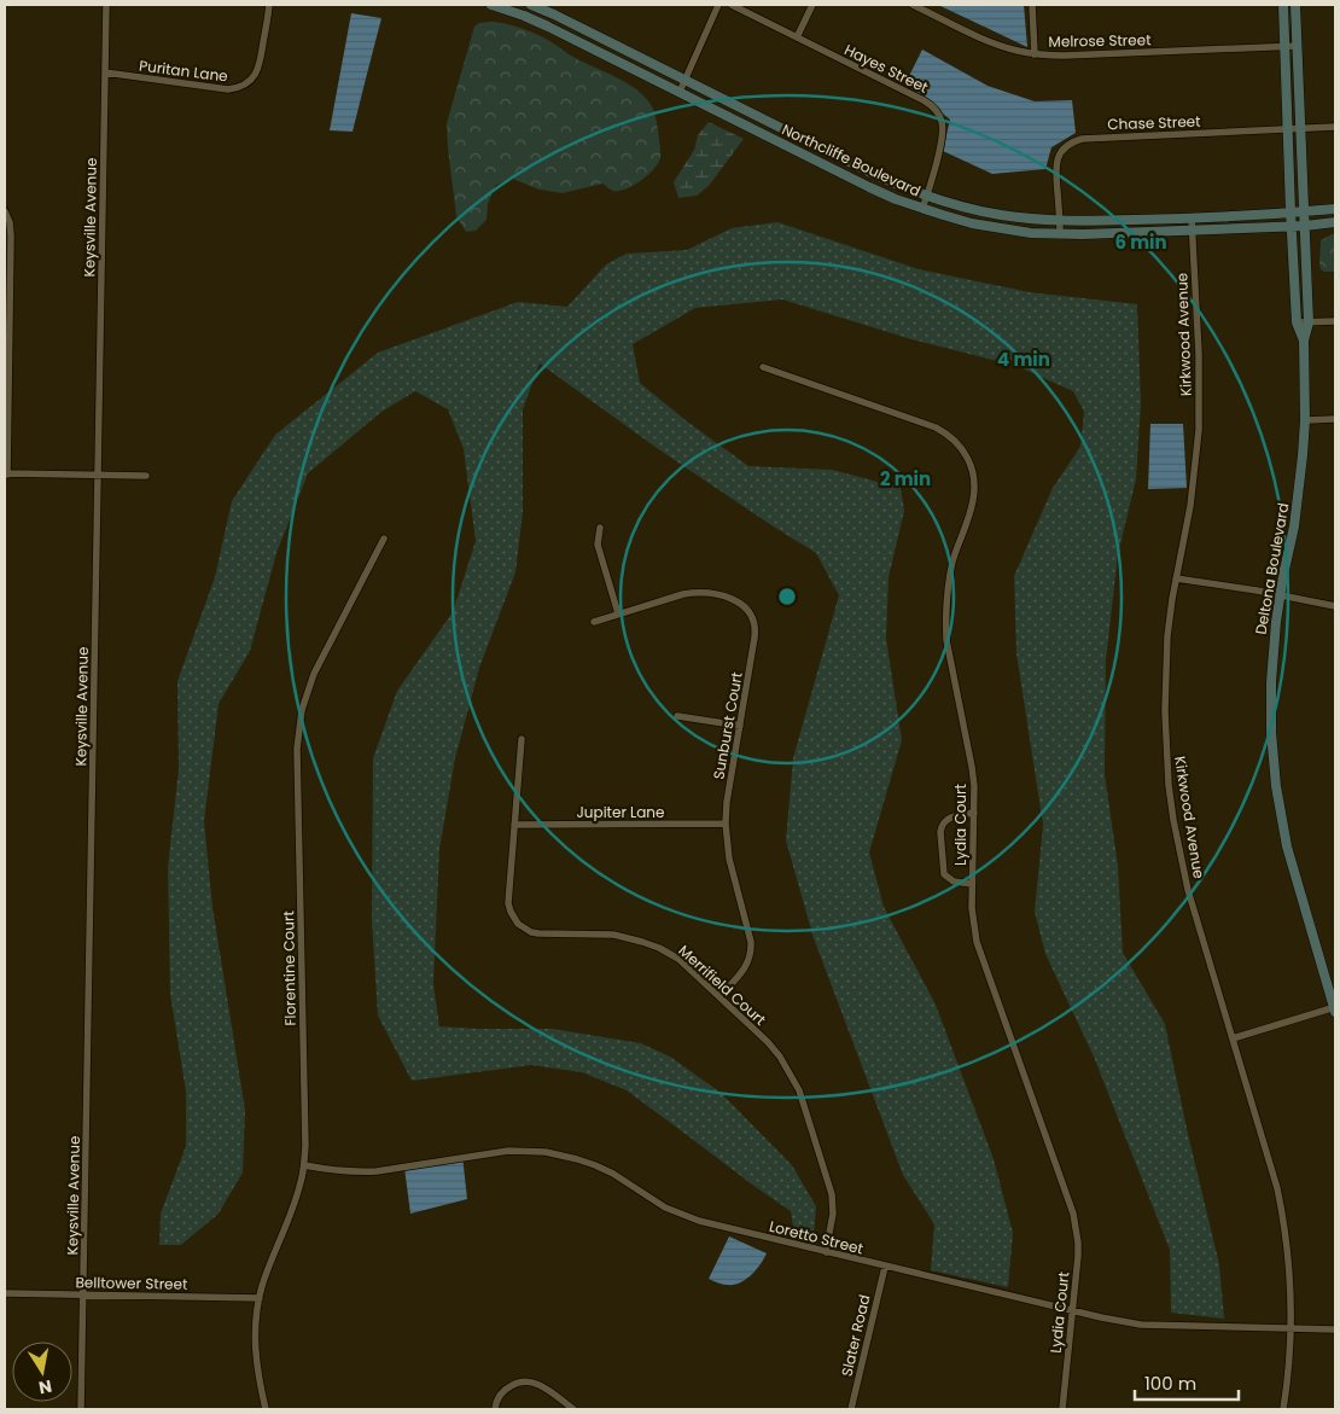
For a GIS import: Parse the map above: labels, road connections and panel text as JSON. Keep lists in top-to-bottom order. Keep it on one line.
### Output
{"streets":{"main road":["Northcliffe Boulevard","Deltona Boulevard"],"street":["Melrose Street","Hayes Street","Puritan Lane","Chase Street","Keysville Avenue","Kirkwood Avenue","Sunburst Court","Jupiter Lane","Lydia Court","Florentine Court","Merrifield Court","Loretto Street","Belltower Street","Slater Road"]},"crossings":[["Melrose Street","Deltona Boulevard"],["Hayes Street","Northcliffe Boulevard"],["Puritan Lane","Keysville Avenue"],["Chase Street","Northcliffe Boulevard"],["Chase Street","Deltona Boulevard"],["Northcliffe Boulevard","Kirkwood Avenue"],["Northcliffe Boulevard","Deltona Boulevard"],["Keysville Avenue","Belltower Street"],["Kirkwood Avenue","Loretto Street"],["Sunburst Court","Jupiter Lane"],["Sunburst Court","Merrifield Court"],["Jupiter Lane","Merrifield Court"],["Lydia Court","Loretto Street"],["Florentine Court","Loretto Street"],["Florentine Court","Belltower Street"],["Merrifield Court","Loretto Street"],["Loretto Street","Slater Road"]],"scale_bar":"100 m","north":"bottom","rings":["6 min","4 min","2 min"]}
